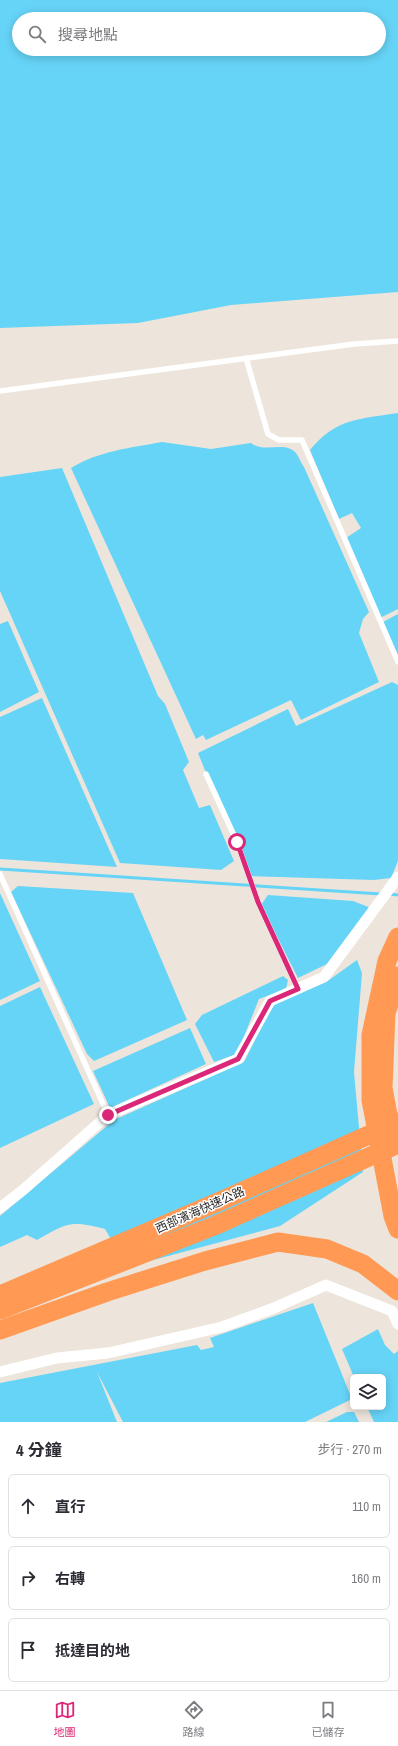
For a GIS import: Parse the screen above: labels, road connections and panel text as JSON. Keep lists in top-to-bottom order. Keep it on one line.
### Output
{"streets":{"highway":["西部濱海快速公路"]},"page":{"search":"搜尋地點","heading":["4 分鐘","步行 · 270 m"],"list":[["直行","110 m"],["右轉","160 m"],"抵達目的地"],"nav":["地圖","路線","已儲存"]}}
